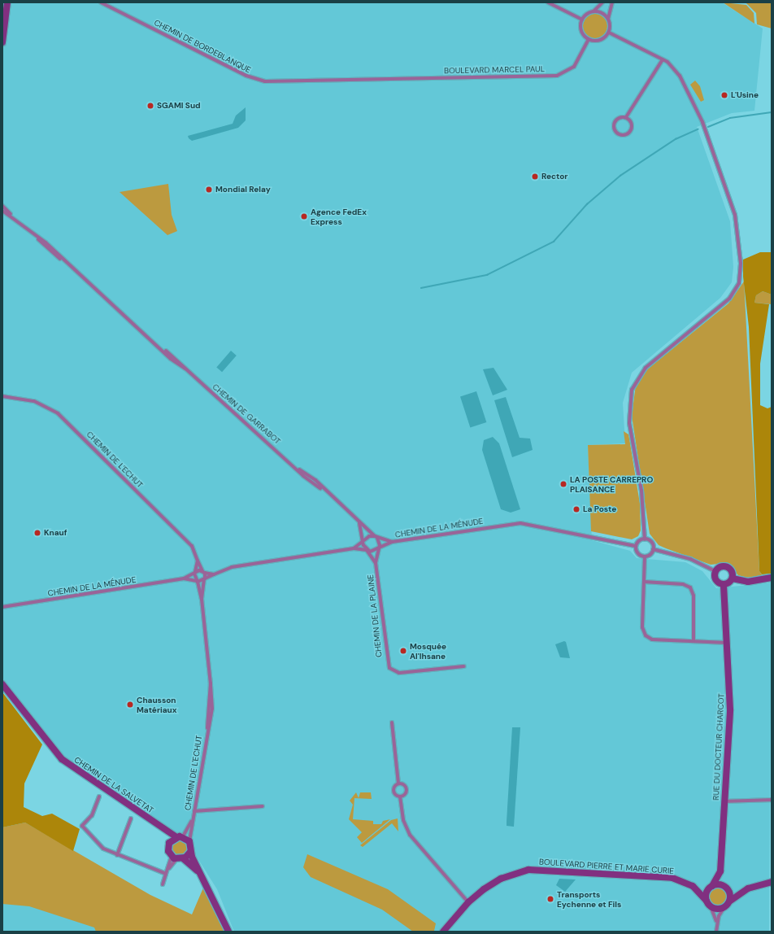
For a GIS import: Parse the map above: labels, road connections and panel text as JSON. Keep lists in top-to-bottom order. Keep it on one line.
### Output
{"streets":{"street":["CHEMIN DE BORDEBLANQUE","BOULEVARD MARCEL PAUL","CHEMIN DE GARRABOT","CHEMIN DE L'ECHUT","CHEMIN DE LA MÉNUDE","CHEMIN DE LA PLAINE","RUE DU DOCTEUR CHARCOT","CHEMIN DE LA SALVETAT","BOULEVARD PIERRE ET MARIE CURIE"]},"crossings":[["CHEMIN DE BORDEBLANQUE","BOULEVARD MARCEL PAUL"],["CHEMIN DE GARRABOT","CHEMIN DE LA MÉNUDE"],["CHEMIN DE L'ECHUT","CHEMIN DE LA MÉNUDE"],["CHEMIN DE L'ECHUT","CHEMIN DE LA SALVETAT"],["CHEMIN DE LA MÉNUDE","CHEMIN DE LA PLAINE"],["RUE DU DOCTEUR CHARCOT","BOULEVARD PIERRE ET MARIE CURIE"]],"places":["L'Usine","SGAMI Sud","Rector","Mondial Relay","Agence FedEx Express","LA POSTE CARREPRO PLAISANCE","La Poste","Knauf","Mosquée Al'Ihsane","Chausson Matériaux","Transports Eychenne et Fils"]}
